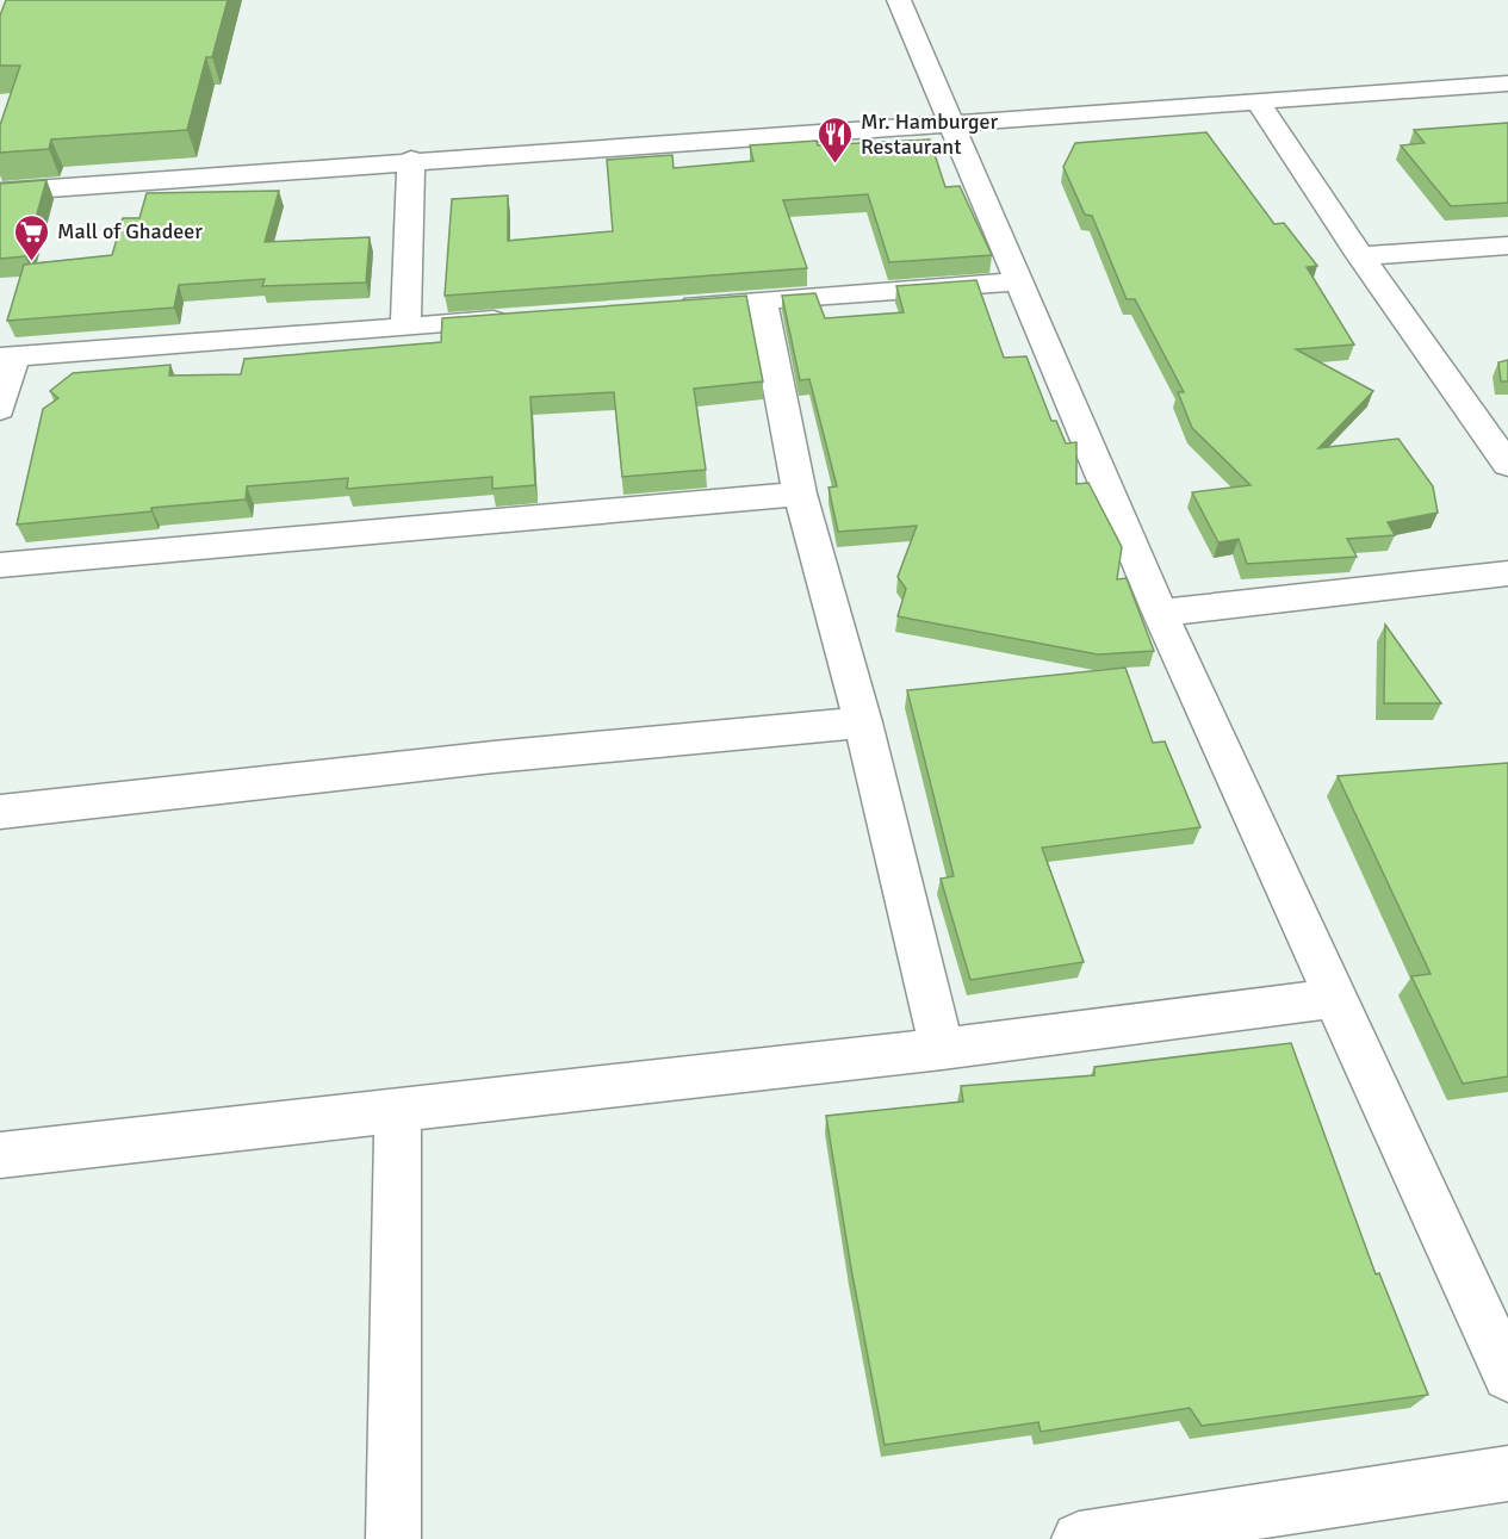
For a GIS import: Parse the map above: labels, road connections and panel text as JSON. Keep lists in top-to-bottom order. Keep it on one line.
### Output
{"places":{"restaurant":["Mr. Hamburger Restaurant"],"supermarket":["Mall of Ghadeer"]}}
